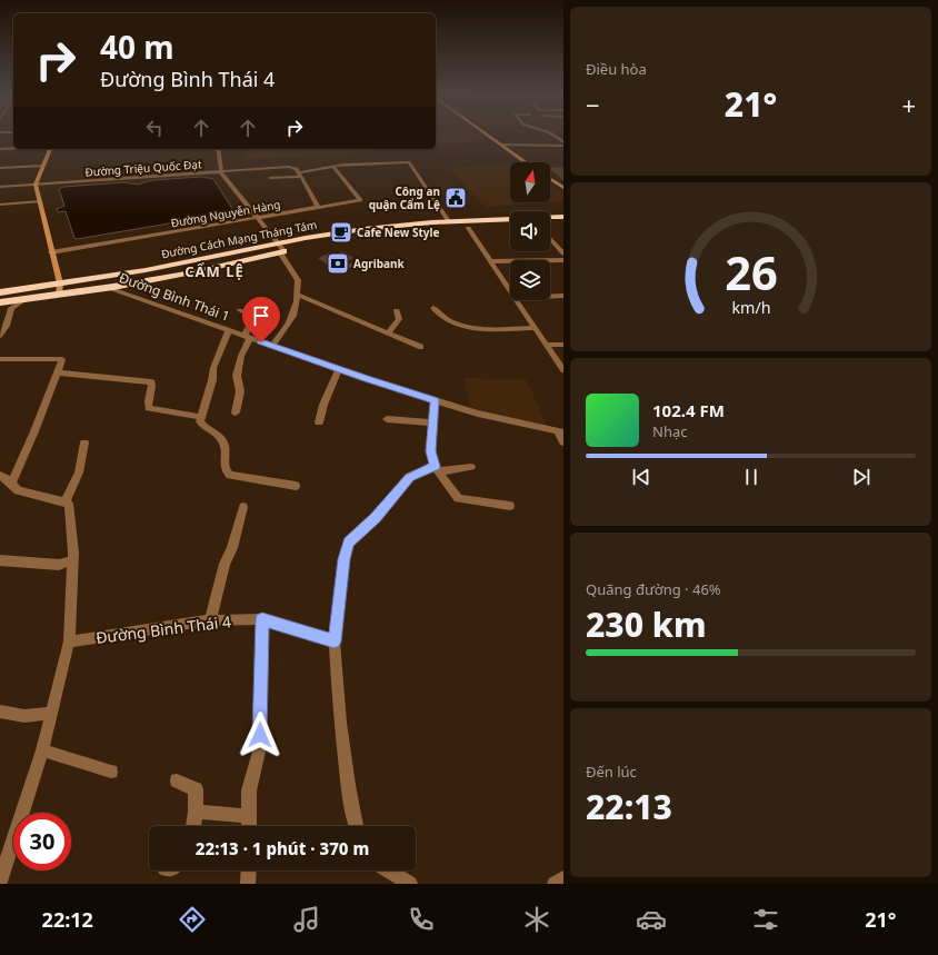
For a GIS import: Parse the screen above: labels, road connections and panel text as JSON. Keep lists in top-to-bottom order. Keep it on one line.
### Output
{"streets":{"highway":["Đường Cách Mạng Tháng Tám"],"street":["Đường Triệu Quốc Đạt","Đường Nguyễn Hàng","Đường Bình Thái 1","Đường Bình Thái 4"]},"crossings":[["Đường Cách Mạng Tháng Tám","Đường Bình Thái 1"]],"districts":["CẨM LỆ"],"places":{"public building":["Công an quận Cẩm Lệ"],"cafe":["Cafe New Style"],"bank":["Agribank"]},"north":"top","page":{"tile":["Điều hòa",["Quãng đường · 46%","230 km"],["Đến lúc","22:13"]],"turn":["40 m","Đường Bình Thái 4"],"heat":["−","21°","+"],"song":["102.4 FM","Nhạc"],"limit":"30","trip":"22:13 · 1 phút · 370 m","tabs":["22:12","21°"],"gauge":["26","km/h"]}}
